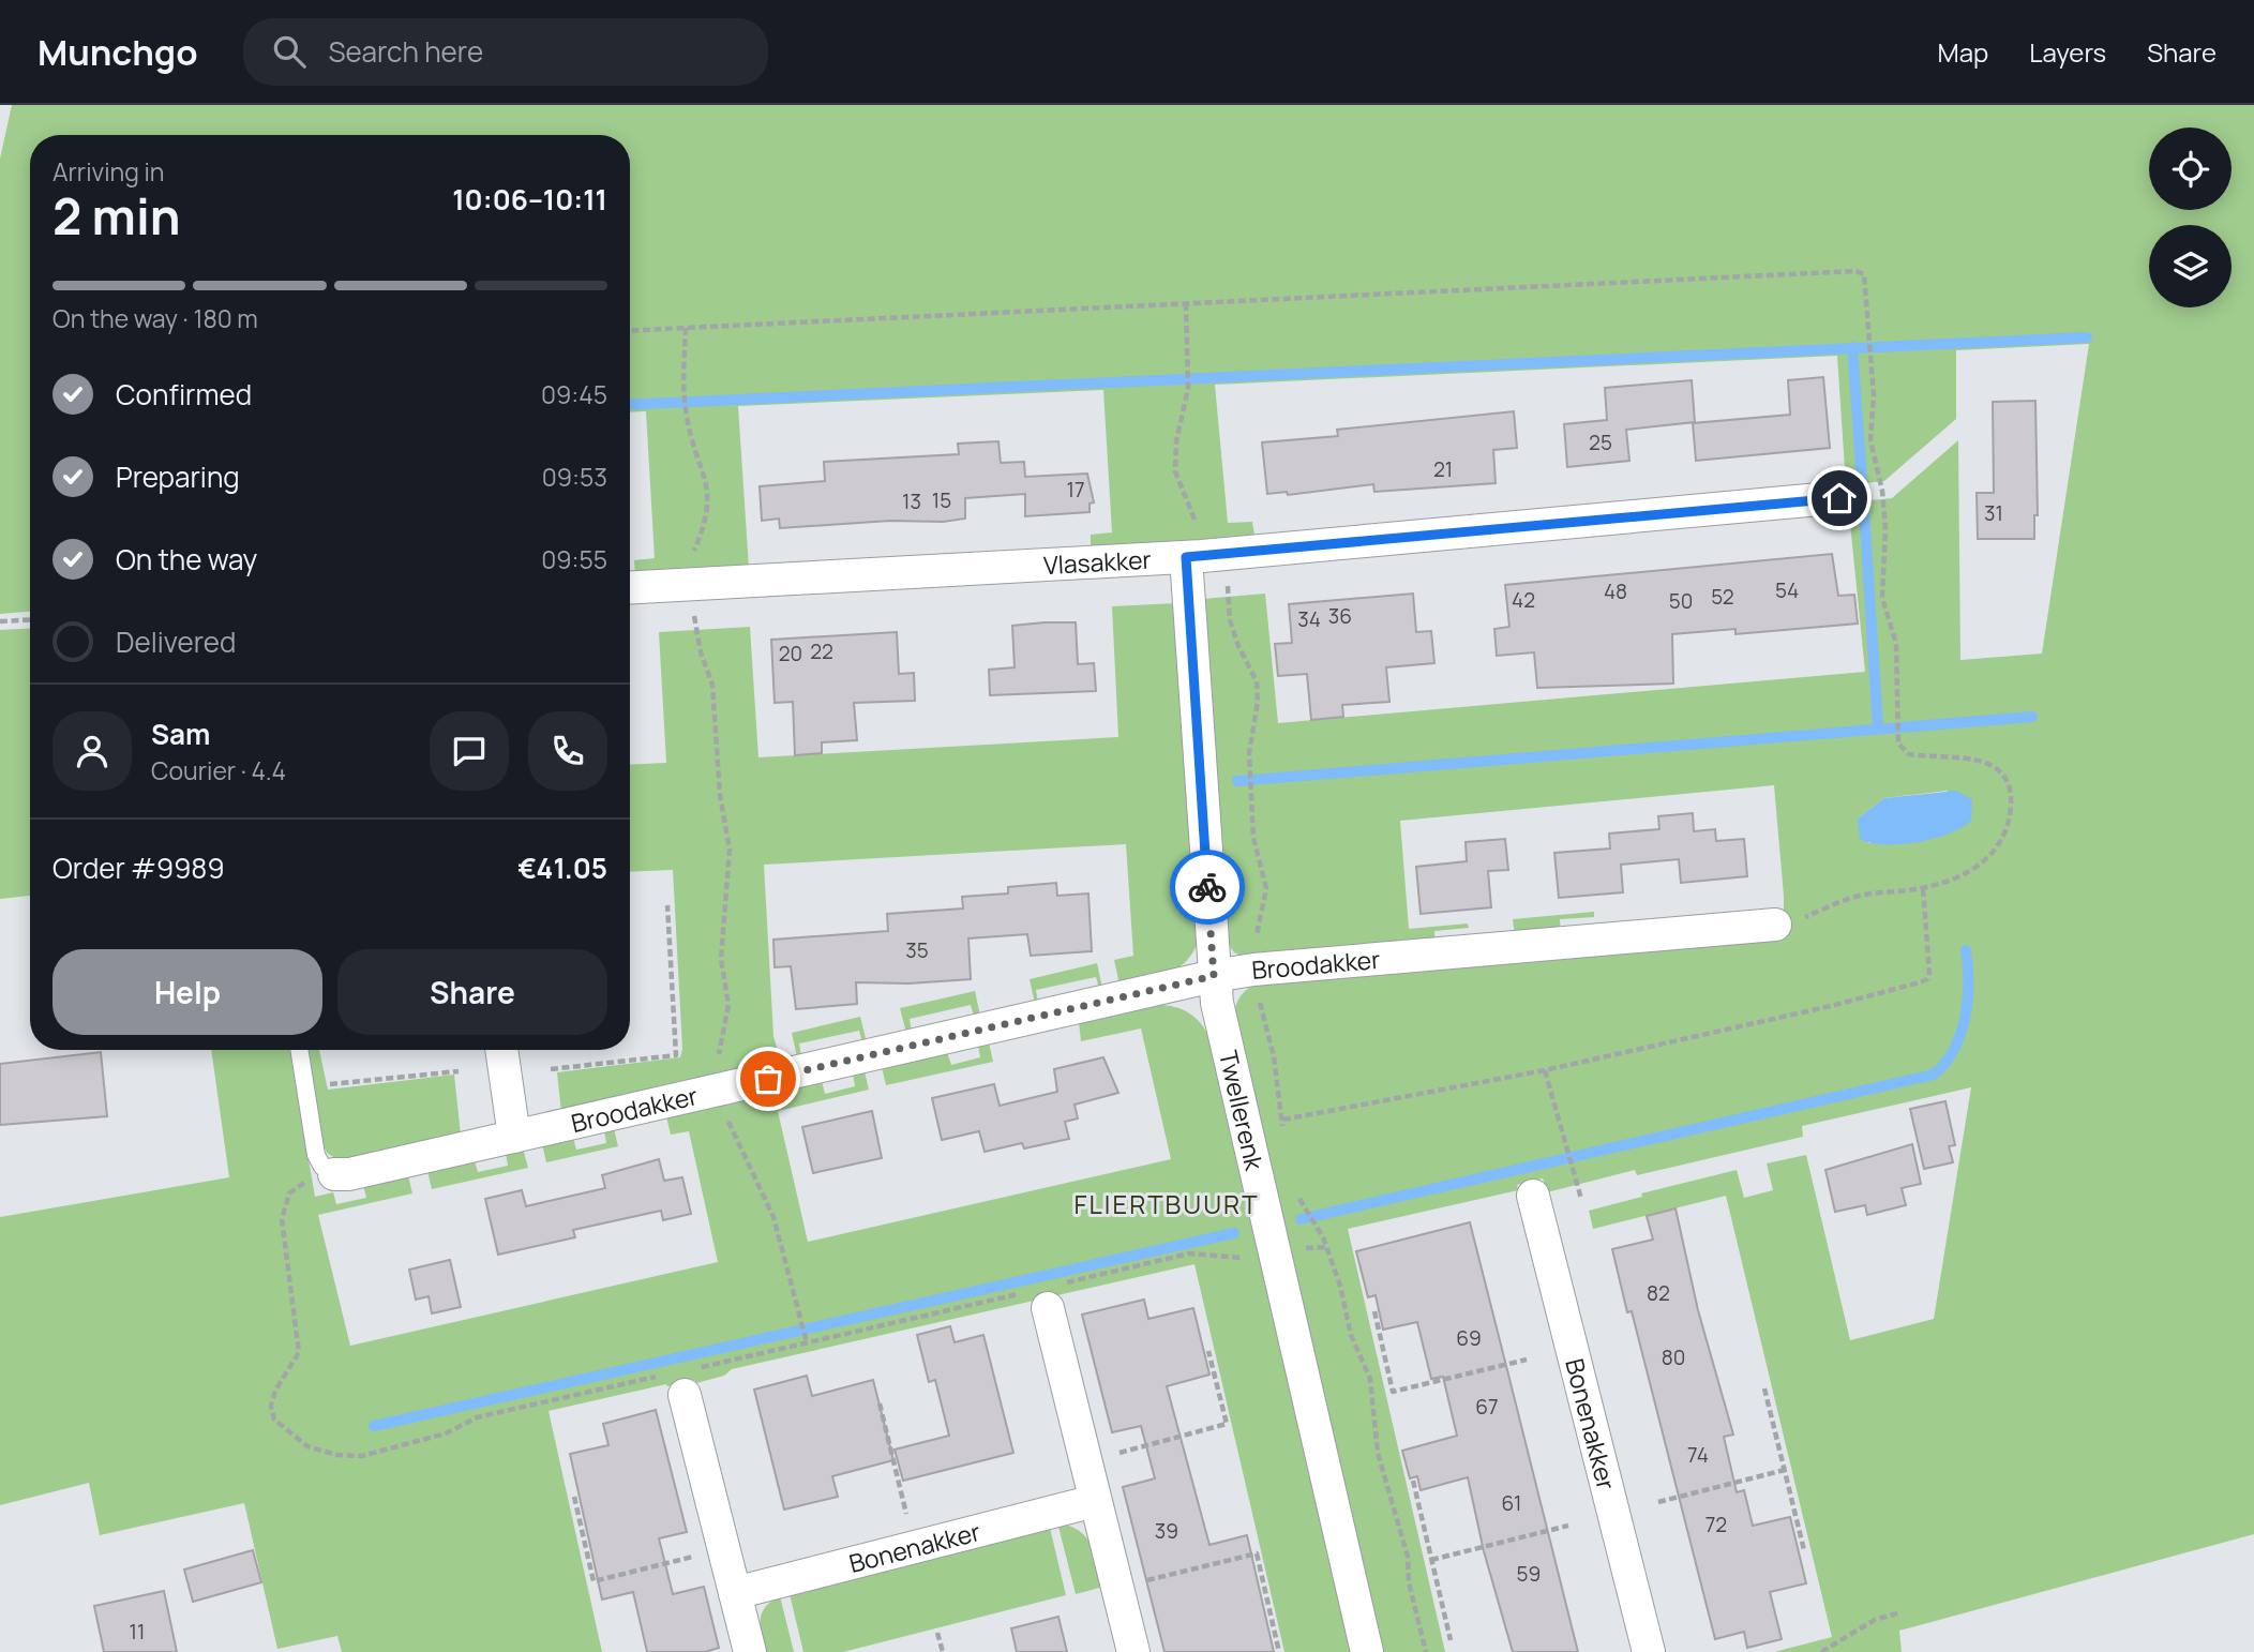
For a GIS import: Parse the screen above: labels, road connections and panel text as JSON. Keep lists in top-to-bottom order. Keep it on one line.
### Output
{"streets":{"street":["Vlasakker","Broodakker","Twellerenk","Bonenakker"]},"crossings":[["Vlasakker","Twellerenk"],["Broodakker","Twellerenk"]],"districts":["FLIERTBUURT"],"house_numbers":["25","21","17","15","13","31","54","48","52","42","50","36","34","22","20","35","82","69","80","67","74","61","72","39","59","11"],"page":{"header":"Munchgo","search":"Search here","nav":["Map","Layers","Share"],"heading":["2 min","Arriving in","10:06–10:11"],"panel":["Sam","Courier · 4.4","Order #9989","€41.05"],"bar":"On the way · 180 m","list":[["Confirmed","09:45"],["Preparing","09:53"],["On the way","09:55"],"Delivered"],"buttons":["Help","Share"]}}
